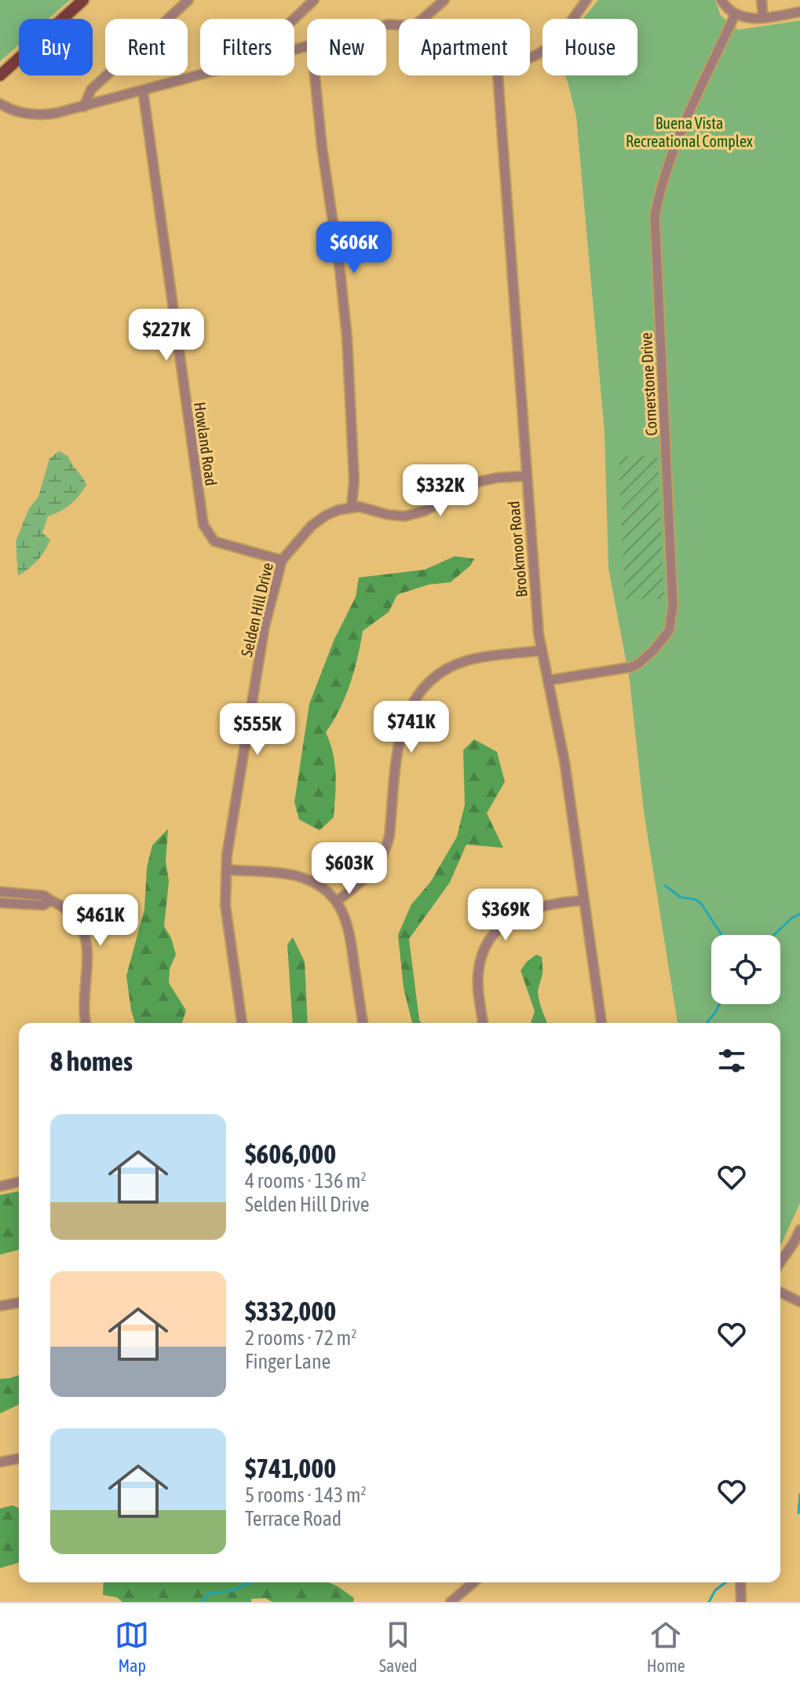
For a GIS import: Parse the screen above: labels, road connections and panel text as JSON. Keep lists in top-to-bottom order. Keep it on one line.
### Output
{"streets":{"street":["Cornerstone Drive","Howland Road","Brookmoor Road","Selden Hill Drive"]},"crossings":[["Cornerstone Drive","Brookmoor Road"],["Howland Road","Selden Hill Drive"]],"parks":["Buena Vista Recreational Complex"],"page":{"chip":["Buy","Rent","Filters","New","Apartment","House"],"price":["$606K","$227K","$332K","$741K","$555K","$603K","$369K","$461K"],"heading":"8 homes","list":[{"name":"$606,000","note":"4 rooms · 136 m² · Selden Hill Drive"},{"name":"$332,000","note":"2 rooms · 72 m² · Finger Lane"},{"name":"$741,000","note":"5 rooms · 143 m² · Terrace Road"}],"tabs":["Map","Saved","Home"]}}
